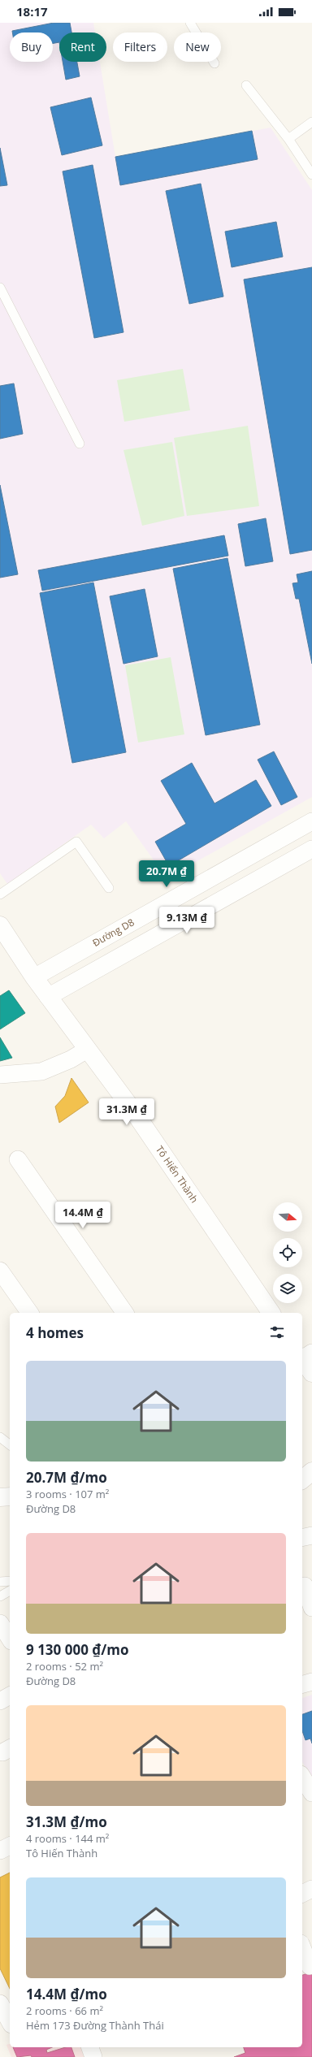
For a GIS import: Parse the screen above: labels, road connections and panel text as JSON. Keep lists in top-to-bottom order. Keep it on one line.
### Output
{"streets":{"main road":["Tô Hiến Thành"],"street":["Đường D8"]},"crossings":[["Đường D8","Tô Hiến Thành"]],"north":"right","page":{"status":"18:17","chip":["Buy","Rent","Filters","New"],"price":["20.7M ₫","9.13M ₫","31.3M ₫","14.4M ₫"],"heading":"4 homes","list":[{"name":"20.7M ₫/mo","note":"3 rooms · 107 m² · Đường D8"},{"name":"9 130 000 ₫/mo","note":"2 rooms · 52 m² · Đường D8"},{"name":"31.3M ₫/mo","note":"4 rooms · 144 m² · Tô Hiến Thành"},{"name":"14.4M ₫/mo","note":"2 rooms · 66 m² · Hẻm 173 Đường Thành Thái"}]}}
